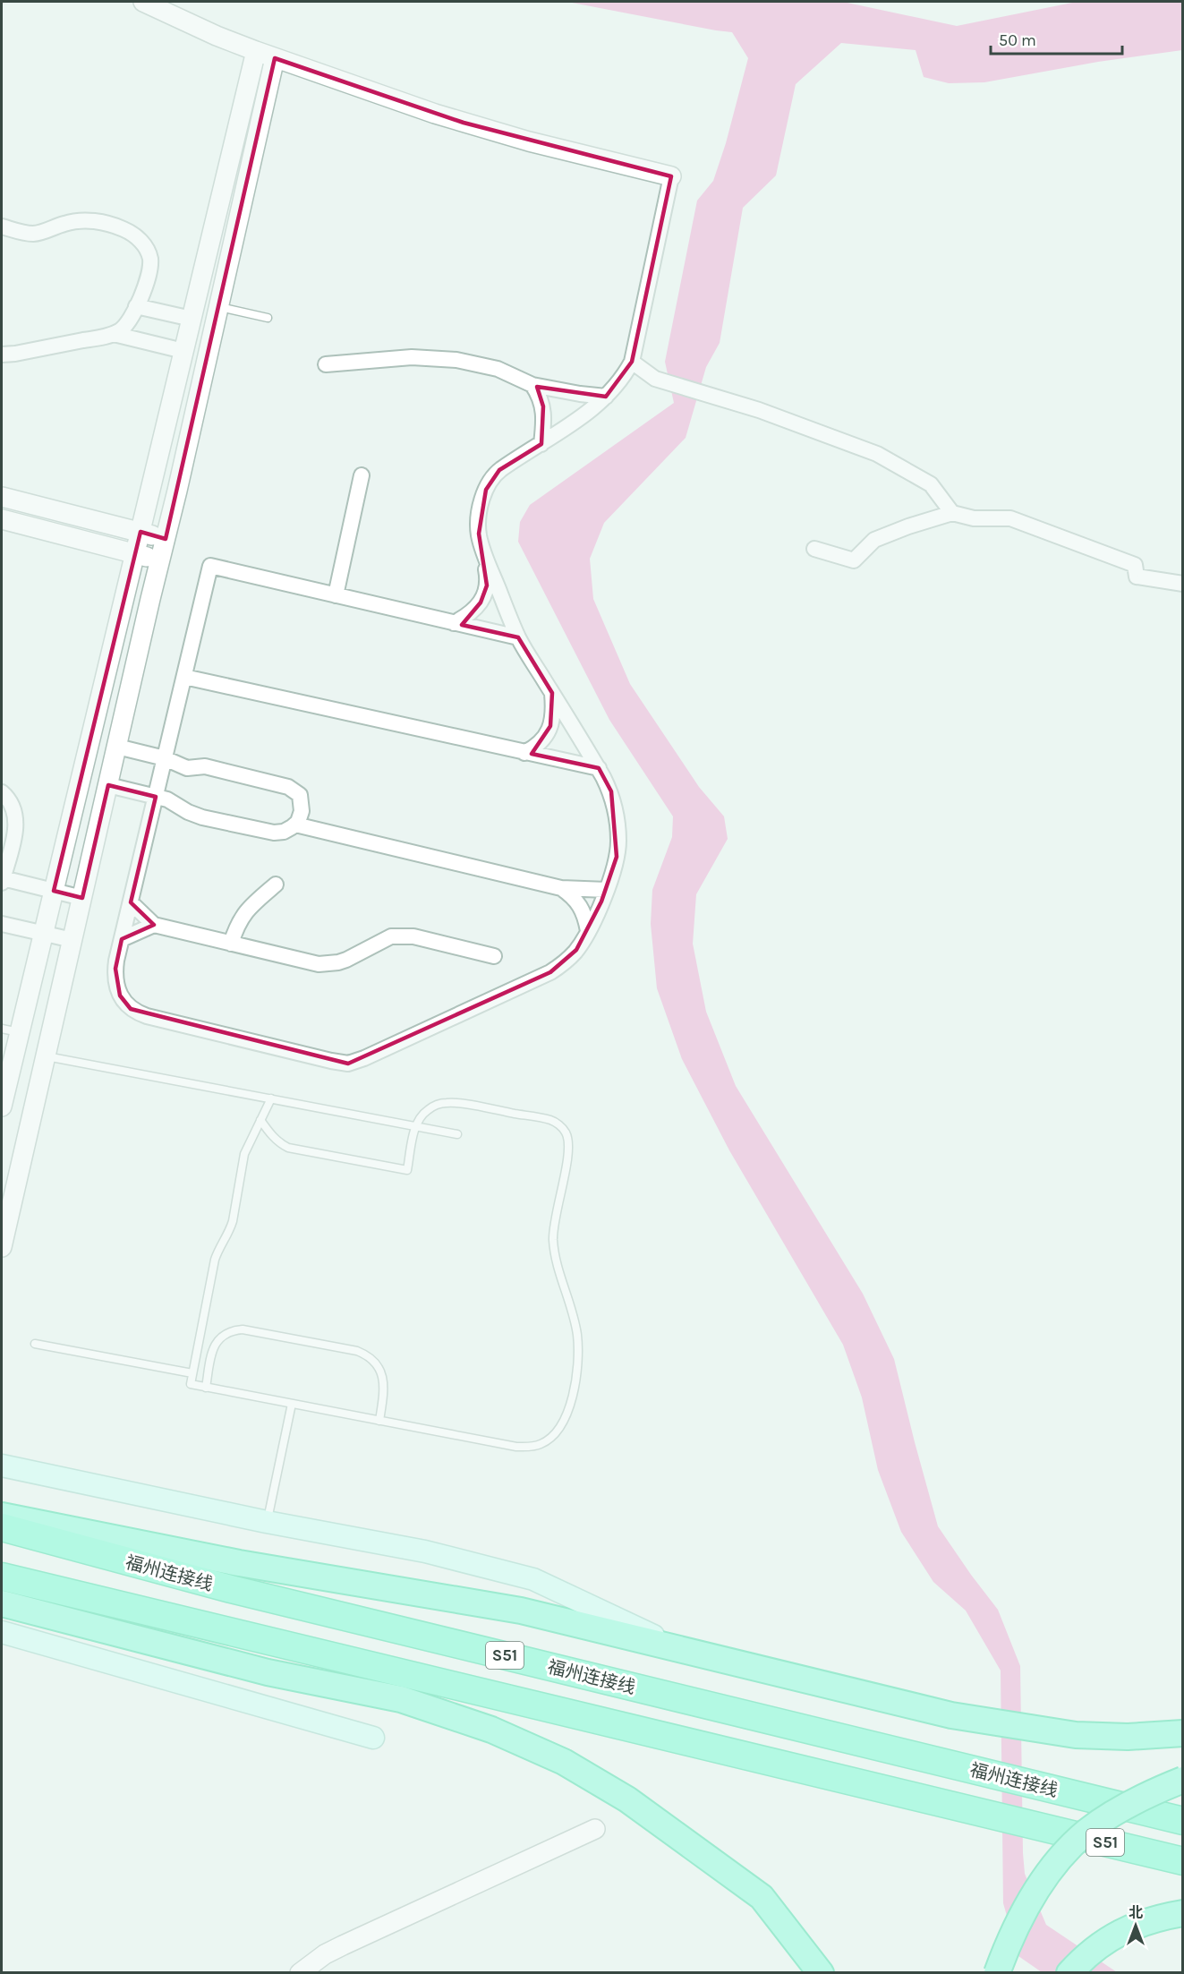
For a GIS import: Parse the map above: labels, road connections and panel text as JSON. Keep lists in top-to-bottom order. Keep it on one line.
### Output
{"streets":{"highway":["福州连接线","S51"]},"scale_bar":"50 m","north":"top"}
